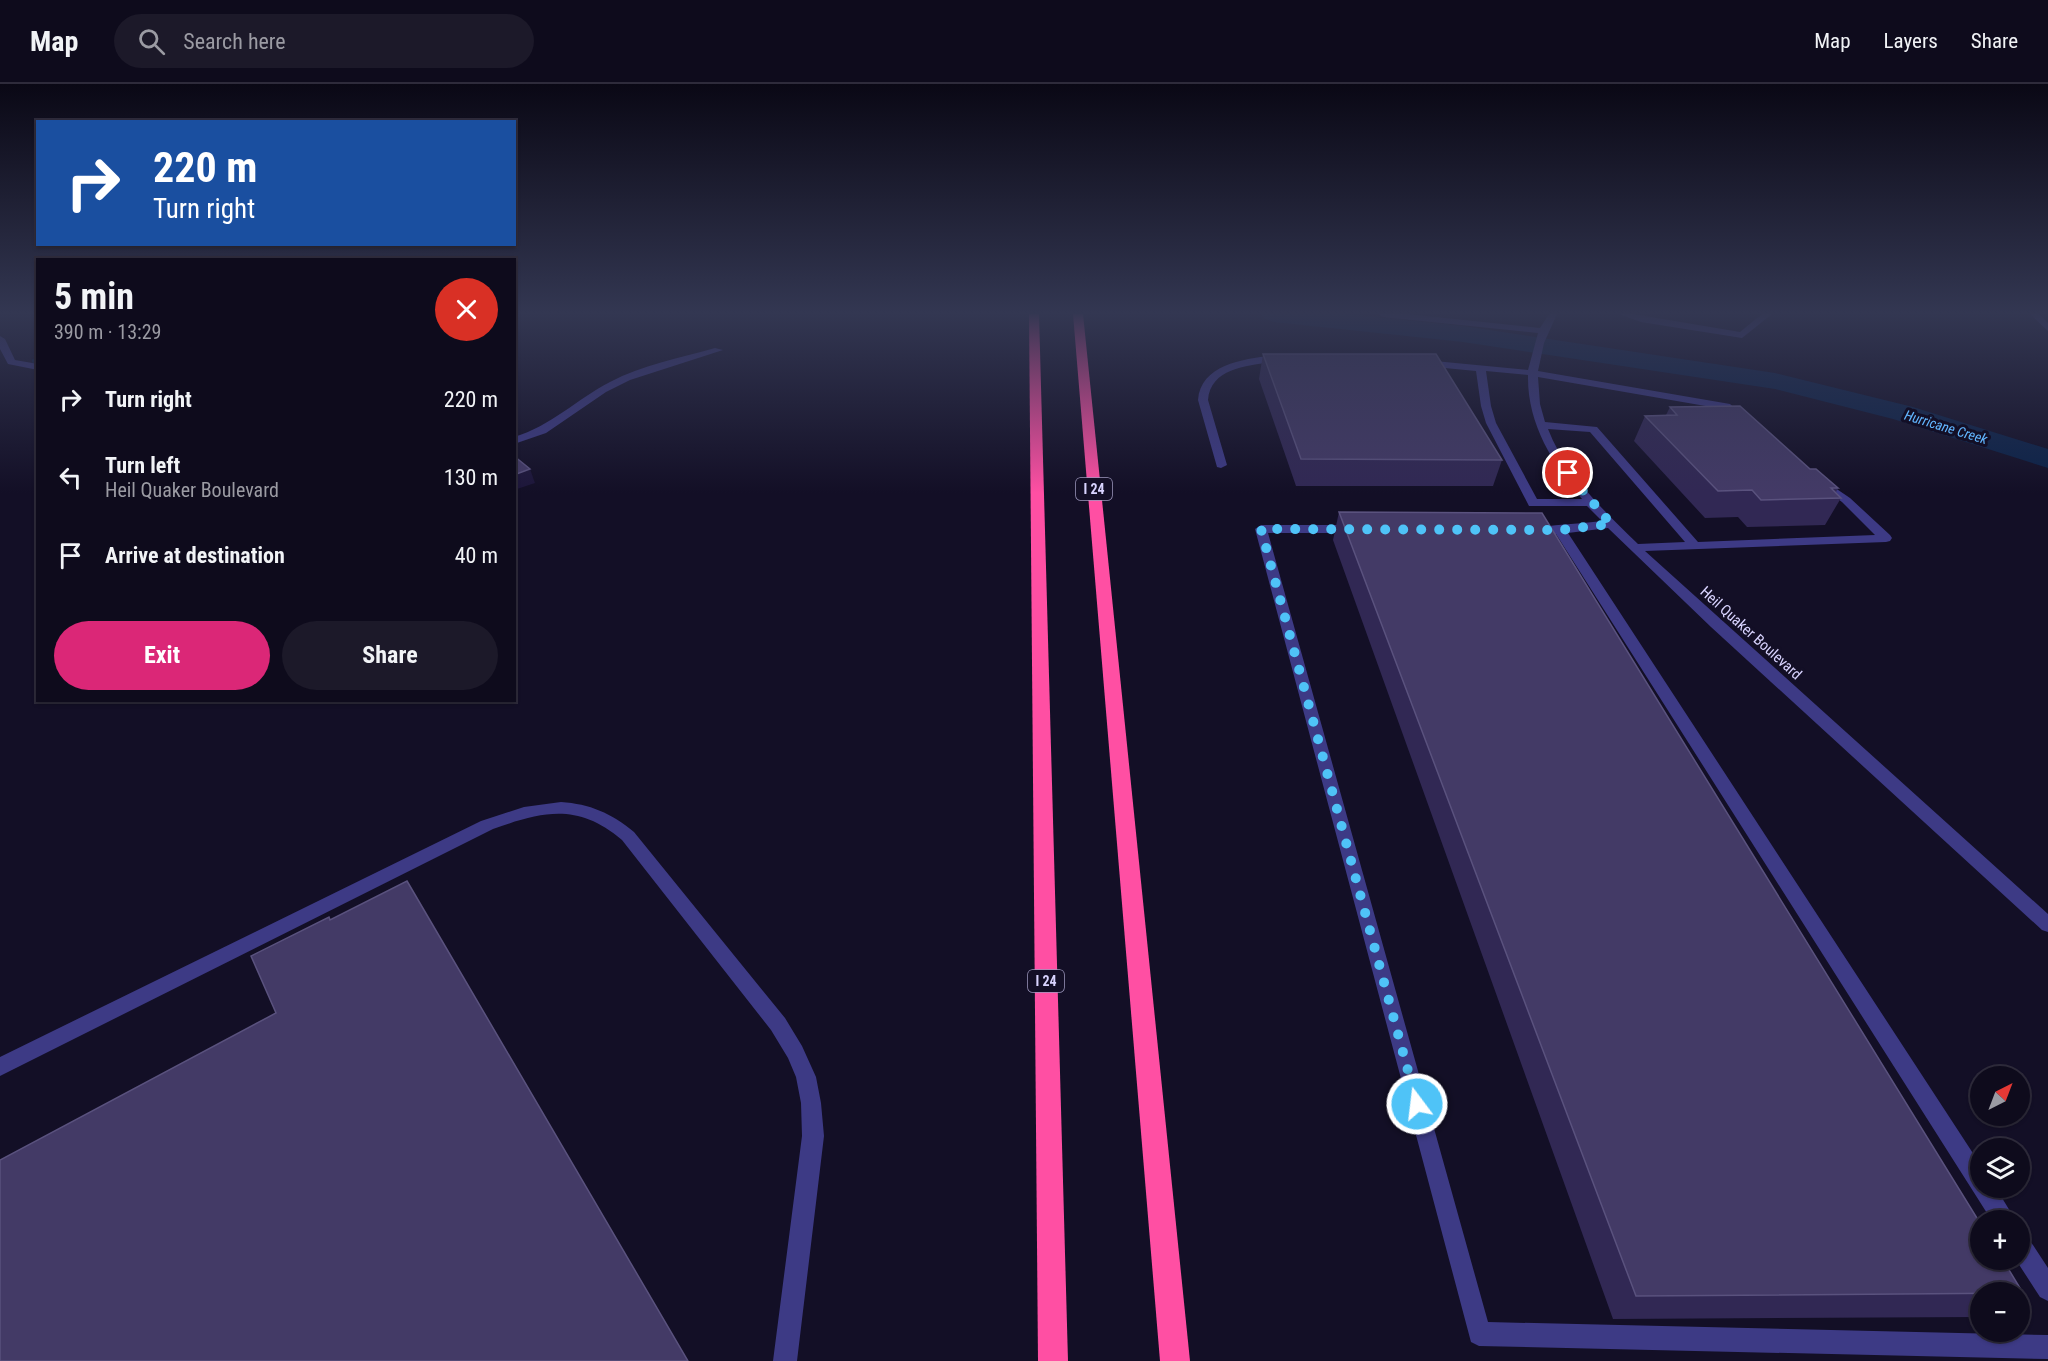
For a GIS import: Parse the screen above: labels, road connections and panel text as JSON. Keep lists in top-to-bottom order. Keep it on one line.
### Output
{"streets":{"highway":["I 24"],"street":["Heil Quaker Boulevard"]},"water":["Hurricane Creek"],"north":"top right","page":{"header":"Map","search":"Search here","nav":["Map","Layers","Share"],"turn":["220 m","Turn right"],"heading":["5 min","390 m · 13:29"],"list":[{"name":"Turn right","value":"220 m"},{"name":"Turn left","note":"Heil Quaker Boulevard","value":"130 m"},{"name":"Arrive at destination","value":"40 m"}],"buttons":["Exit","Share"],"map_buttons":["+","−"]}}
